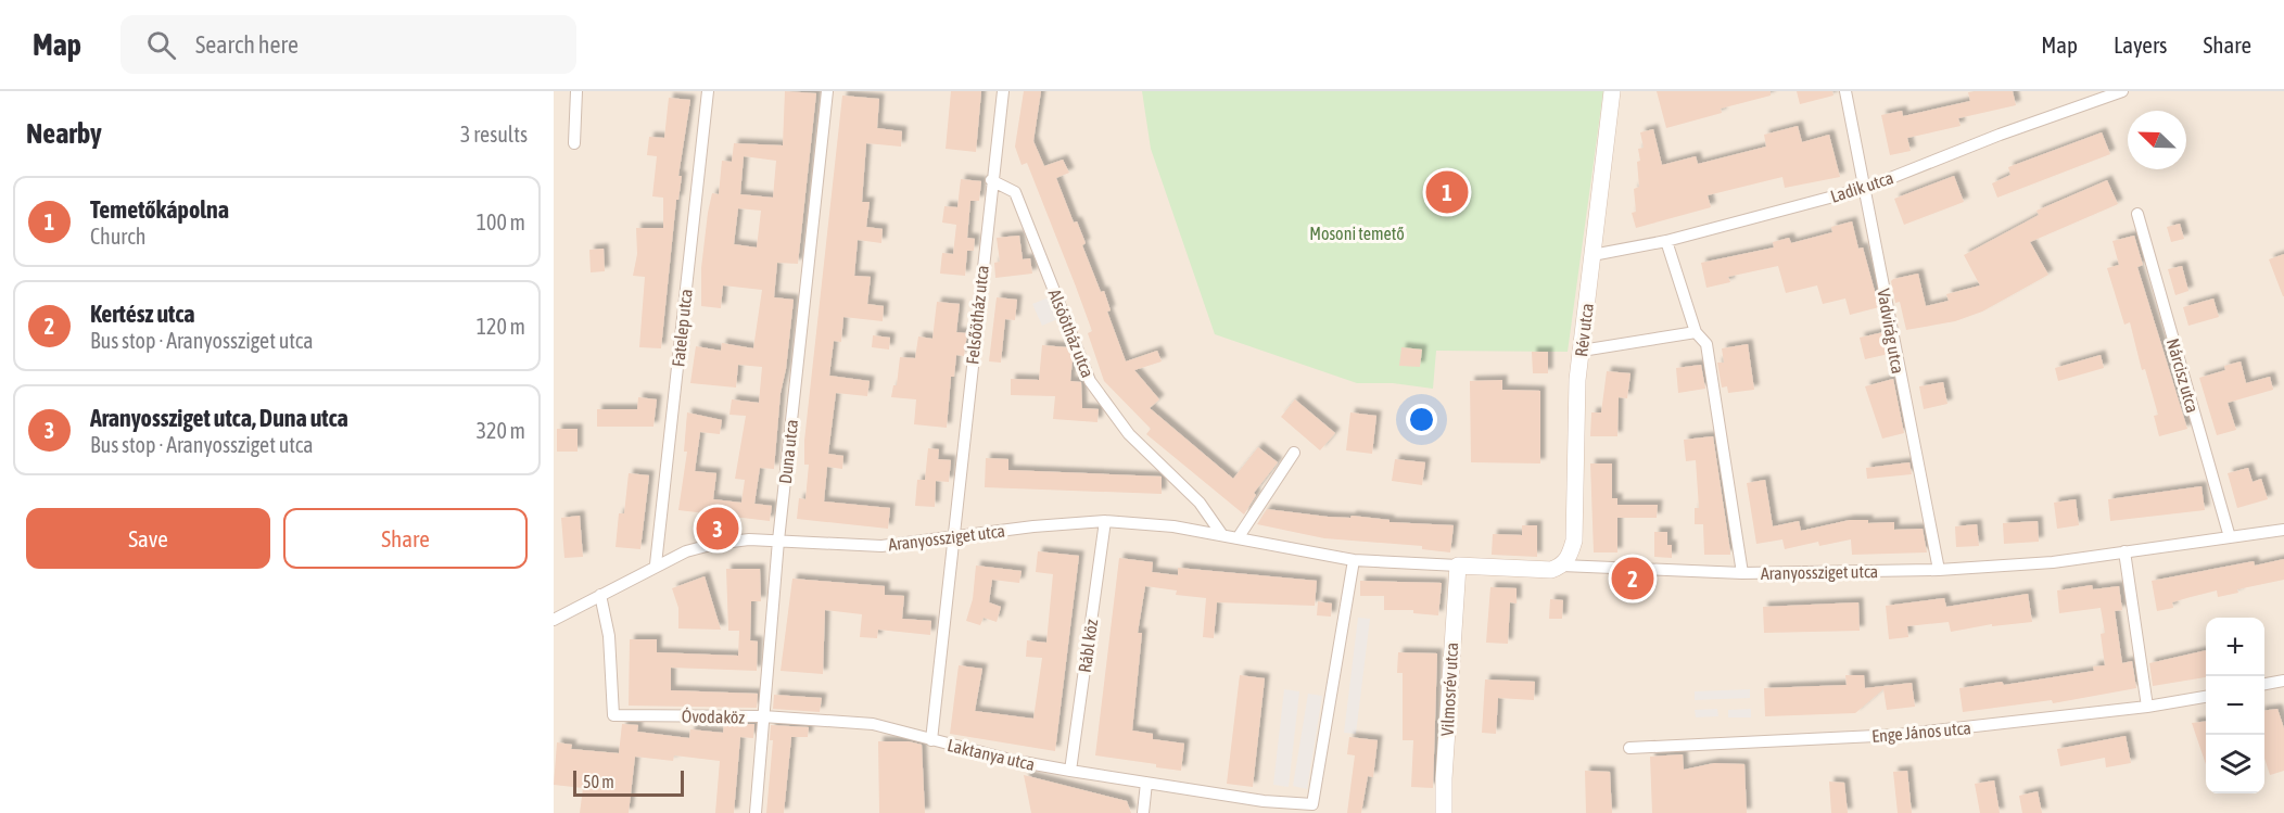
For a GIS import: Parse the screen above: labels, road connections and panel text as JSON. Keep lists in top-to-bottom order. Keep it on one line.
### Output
{"streets":{"main road":["Rév utca","Aranyossziget utca","Vilmosrév utca"],"street":["Ladik utca","Felsőötház utca","Fatelep utca","Vadvirág utca","Alsóötház utca","Nárcisz utca","Duna utca","Rábl köz","Óvodaköz","Enge János utca","Laktanya utca"]},"crossings":[["Ladik utca","Rév utca"],["Ladik utca","Vadvirág utca"],["Felsőötház utca","Alsóötház utca"],["Felsőötház utca","Aranyossziget utca"],["Felsőötház utca","Laktanya utca"],["Fatelep utca","Aranyossziget utca"],["Rév utca","Aranyossziget utca"],["Vadvirág utca","Aranyossziget utca"],["Alsóötház utca","Aranyossziget utca"],["Nárcisz utca","Aranyossziget utca"],["Duna utca","Aranyossziget utca"],["Duna utca","Óvodaköz"],["Aranyossziget utca","Rábl köz"],["Aranyossziget utca","Vilmosrév utca"],["Aranyossziget utca","Óvodaköz"],["Aranyossziget utca","Laktanya utca"],["Rábl köz","Laktanya utca"],["Óvodaköz","Laktanya utca"]],"parks":["Mosoni temető"],"scale_bar":"50 m","north":"top left","page":{"header":"Map","search":"Search here","nav":["Map","Layers","Share"],"heading":["Nearby","3 results"],"pins":["1","3","2"],"list":[{"mark":"1","name":"Temetőkápolna","note":"Church","value":"100 m"},{"mark":"2","name":"Kertész utca","note":"Bus stop · Aranyossziget utca","value":"120 m"},{"mark":"3","name":"Aranyossziget utca, Duna utca","note":"Bus stop · Aranyossziget utca","value":"320 m"}],"buttons":["Save","Share"],"map_buttons":["+","−"],"scale":"50 m"}}
